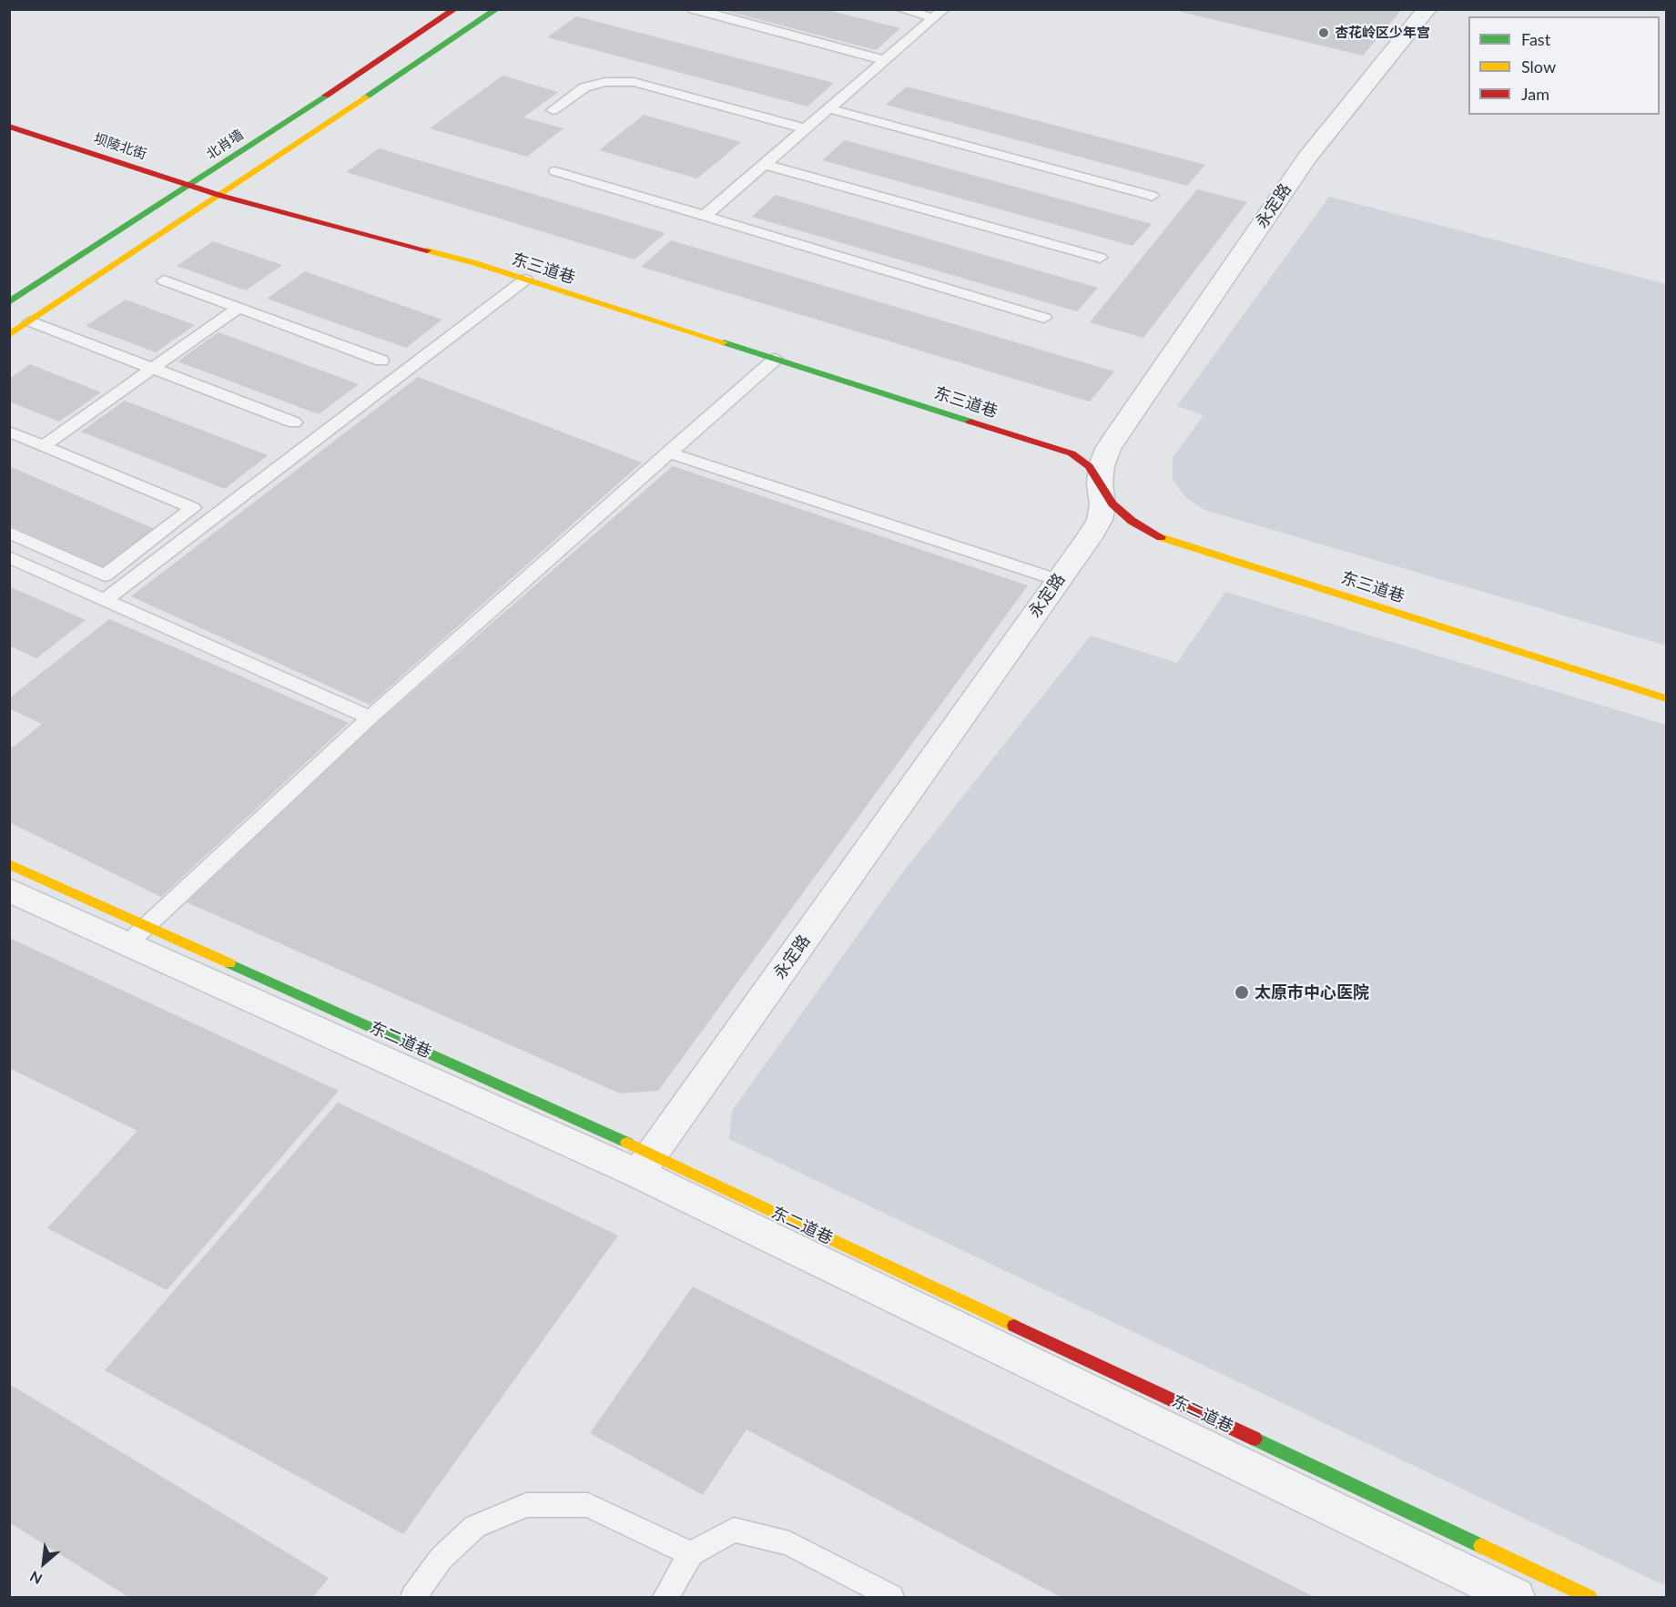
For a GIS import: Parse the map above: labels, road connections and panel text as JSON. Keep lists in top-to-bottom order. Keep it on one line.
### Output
{"streets":{"street":["北肖墙","坝陵北街","永定路","东三道巷","东二道巷"]},"crossings":[["北肖墙","坝陵北街"],["坝陵北街","东三道巷"],["永定路","东三道巷"],["永定路","东二道巷"]],"places":["杏花岭区少年宫","太原市中心医院"],"legend":["Fast","Slow","Jam"],"north":"bottom left"}
